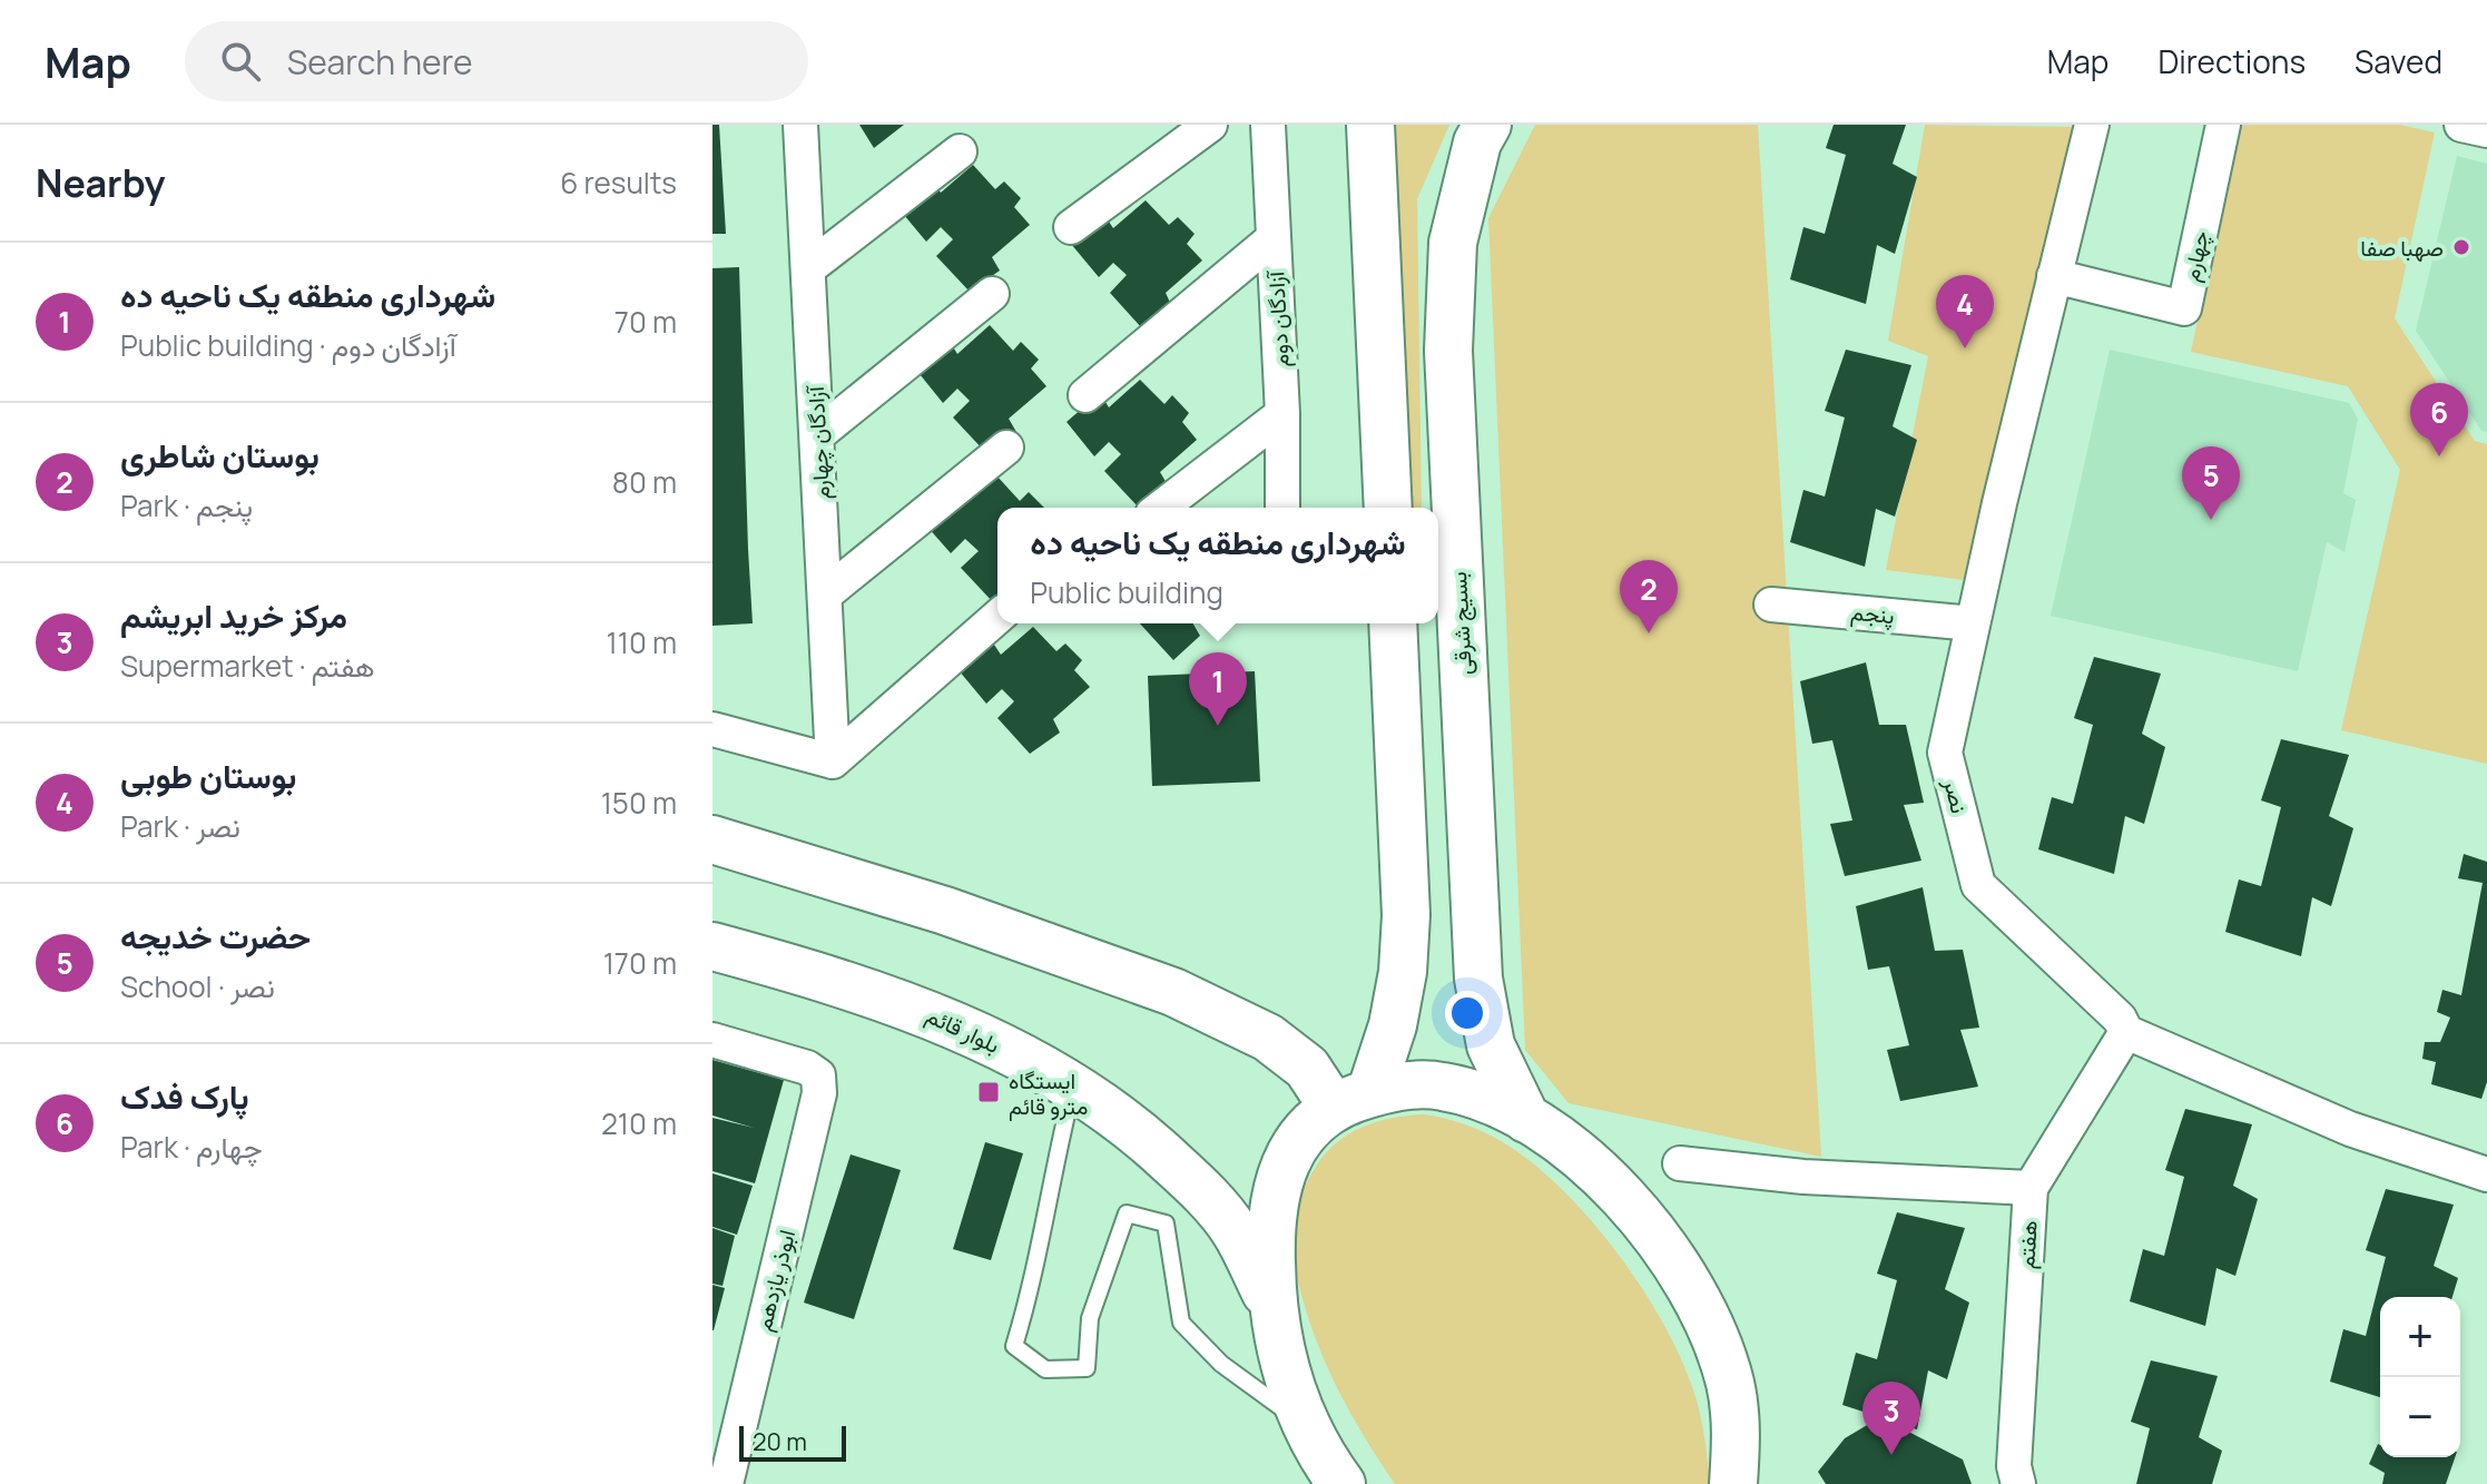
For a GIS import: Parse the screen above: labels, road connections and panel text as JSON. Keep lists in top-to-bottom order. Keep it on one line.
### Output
{"streets":{"main road":["بسیج شرقی","بلوار قائم"],"street":["چهارم","آزادگان دوم","آزادگان چهارم","پنجم","نصر","هفتم","ابوذر یازدهم"]},"crossings":[["چهارم","نصر"],["پنجم","نصر"],["نصر","هفتم"]],"places":{"other":["صهبا صفا"],"transit":["ایستگاه مترو قائم"]},"scale_bar":"20 m","page":{"header":"Map","search":"Search here","nav":["Map","Directions","Saved"],"heading":["Nearby","6 results"],"list":[{"mark":"1","name":"شهرداری منطقه یک ناحیه ده","note":"Public building · آزادگان دوم","value":"70 m"},{"mark":"2","name":"بوستان شاطری","note":"Park · پنجم","value":"80 m"},{"mark":"3","name":"مرکز خرید ابریشم","note":"Supermarket · هفتم","value":"110 m"},{"mark":"4","name":"بوستان طوبی","note":"Park · نصر","value":"150 m"},{"mark":"5","name":"حضرت خدیجه","note":"School · نصر","value":"170 m"},{"mark":"6","name":"پارک فدک","note":"Park · چهارم","value":"210 m"}],"pins":["4","6","5","2","1","3"],"popup":["شهرداری منطقه یک ناحیه ده","Public building"],"map_buttons":["+","−"],"scale":"20 m"}}
